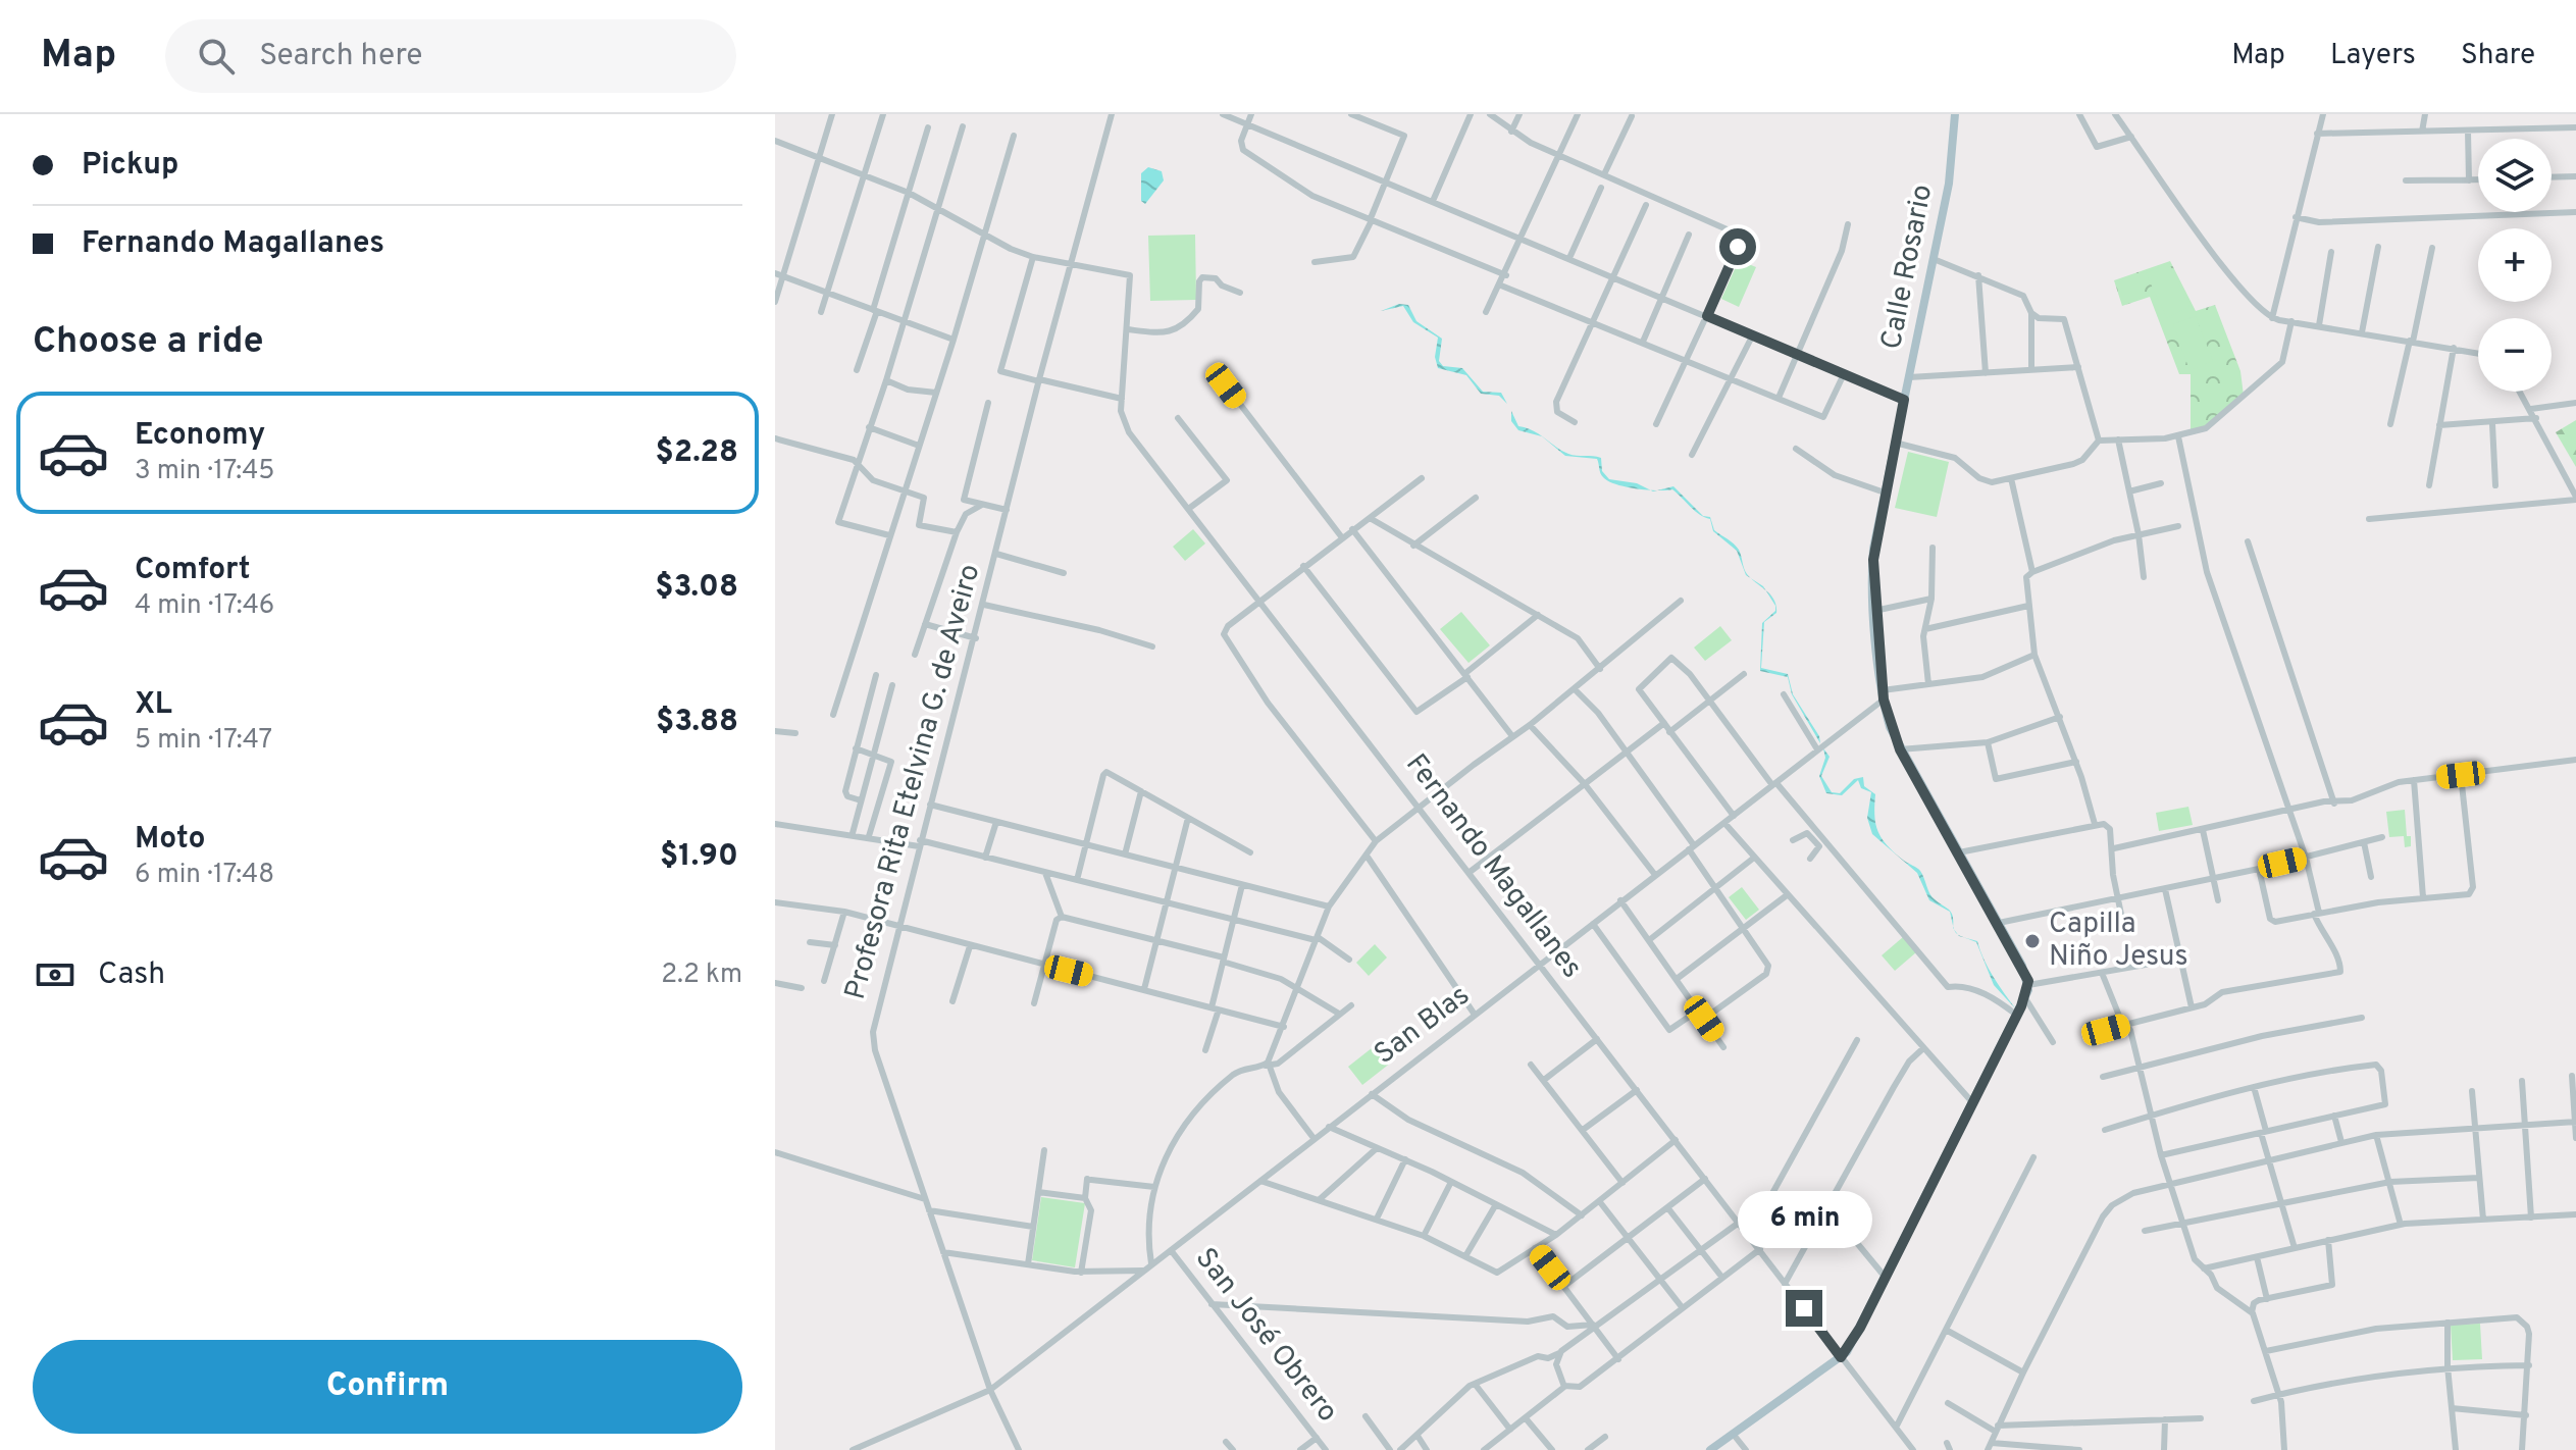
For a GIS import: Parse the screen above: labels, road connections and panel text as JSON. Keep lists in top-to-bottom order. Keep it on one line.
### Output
{"streets":{"main road":["Calle Rosario"],"street":["Profesora Rita Etelvina G. de Aveiro","Fernando Magallanes","San Blas","San José Obrero"]},"crossings":[["Calle Rosario","San Blas"],["Profesora Rita Etelvina G. de Aveiro","Fernando Magallanes"],["Profesora Rita Etelvina G. de Aveiro","San Blas"],["Fernando Magallanes","San Blas"],["San Blas","San José Obrero"]],"places":["Capilla Niño Jesus"],"page":{"header":"Map","search":"Search here","nav":["Map","Layers","Share"],"banner":["Pickup","Fernando Magallanes"],"map_buttons":["+","−"],"heading":"Choose a ride","list":[{"name":"Economy","note":"3 min · 17:45","value":"$2.28"},{"name":"Comfort","note":"4 min · 17:46","value":"$3.08"},{"name":"XL","note":"5 min · 17:47","value":"$3.88"},{"name":"Moto","note":"6 min · 17:48","value":"$1.90"}],"pay":["Cash","2.2 km"],"bubble":"6 min","buttons":"Confirm"}}
